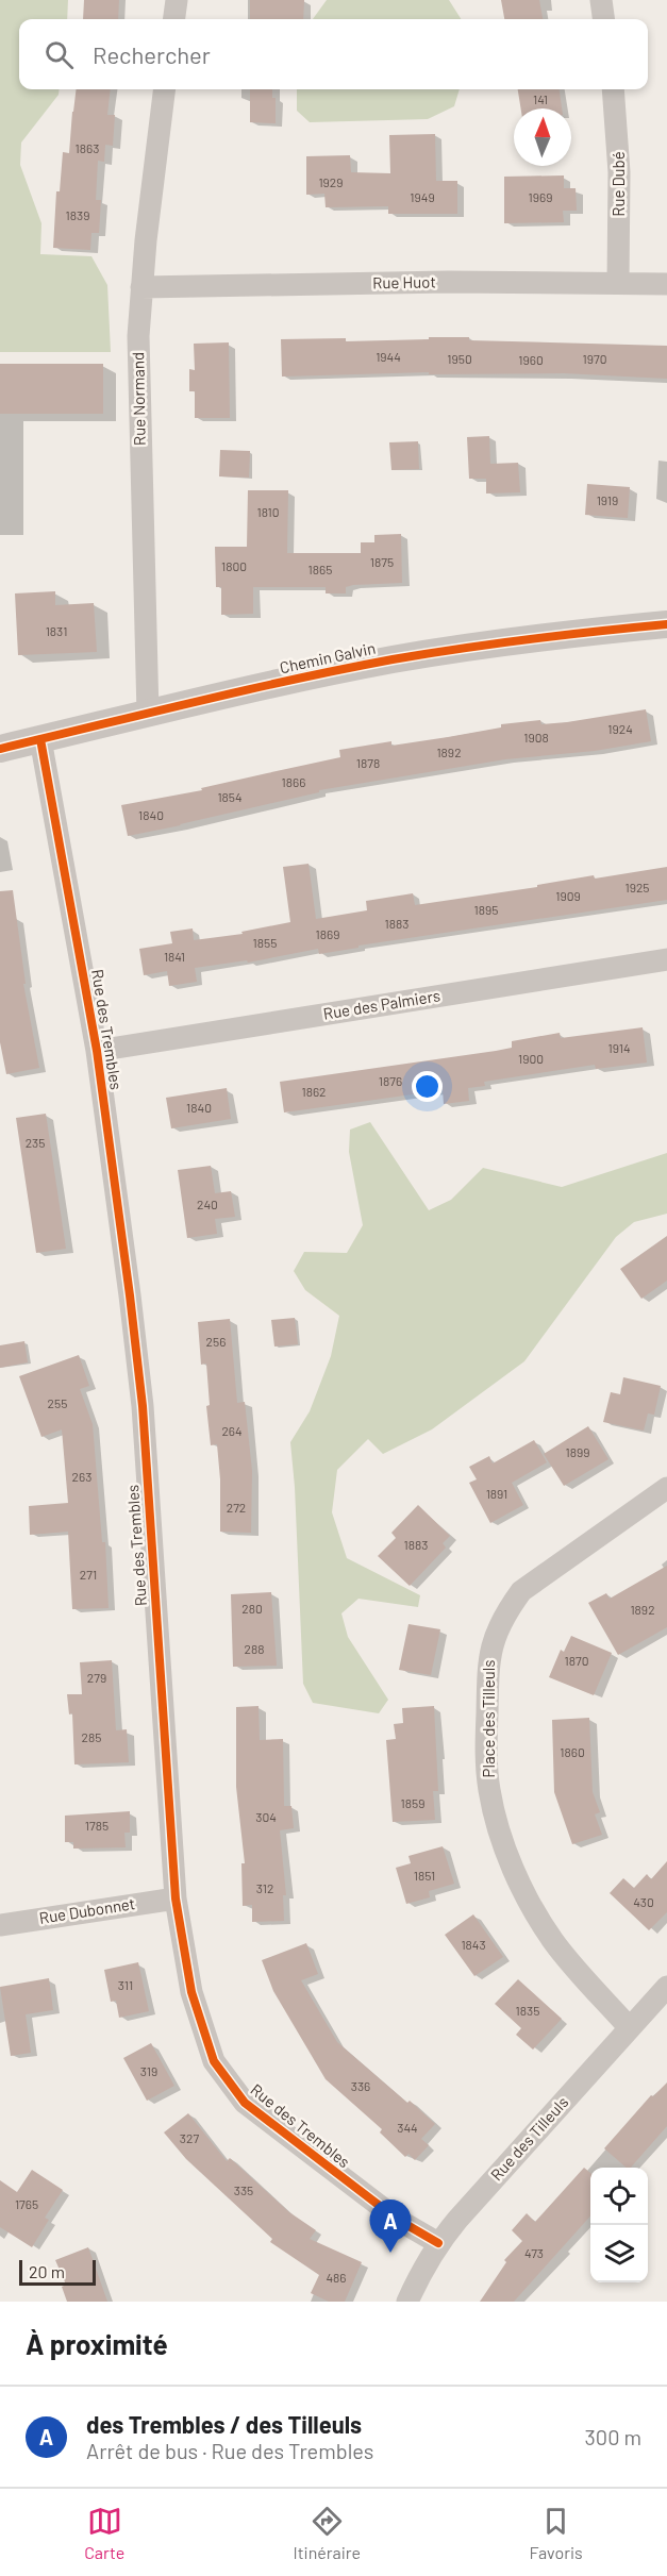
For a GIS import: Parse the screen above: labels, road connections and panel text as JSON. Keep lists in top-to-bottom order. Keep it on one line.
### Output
{"streets":{"street":["Rue Dubé","Rue Huot","Rue Normand","Chemin Galvin","Rue des Palmiers","Rue des Trembles","Place des Tilleuls","Rue Dubonnet","Rue des Tilleuls"]},"crossings":[["Rue Dubé","Rue Huot"],["Rue Huot","Rue Normand"],["Rue Normand","Chemin Galvin"],["Chemin Galvin","Rue des Trembles"],["Rue des Palmiers","Rue des Trembles"],["Rue des Trembles","Rue Dubonnet"],["Rue des Trembles","Rue des Tilleuls"],["Place des Tilleuls","Rue des Tilleuls"]],"house_numbers":["141","1863","1929","1949","1969","1839","1944","1950","1970","1960","1919","1810","1875","1800","1865","1831","1924","1908","1892","1878","1866","1854","1840","1925","1909","1895","1883","1869","1855","1841","1914","1900","1876","1862","1840","235","240","256","255","264","1899","263","1891","272","1883","271","280","1892","288","1870","279","285","1860","1859","304","1785","1851","312","430","1843","311","1835","319","336","344","327","335","1765","473","486"],"scale_bar":"20 m","north":"top","page":{"search":"Rechercher","pins":"A","scale":"20 m","heading":"À proximité","list":[{"mark":"A","name":"des Trembles / des Tilleuls","note":"Arrêt de bus · Rue des Trembles","value":"300 m"}],"nav":["Carte","Itinéraire","Favoris"]}}
